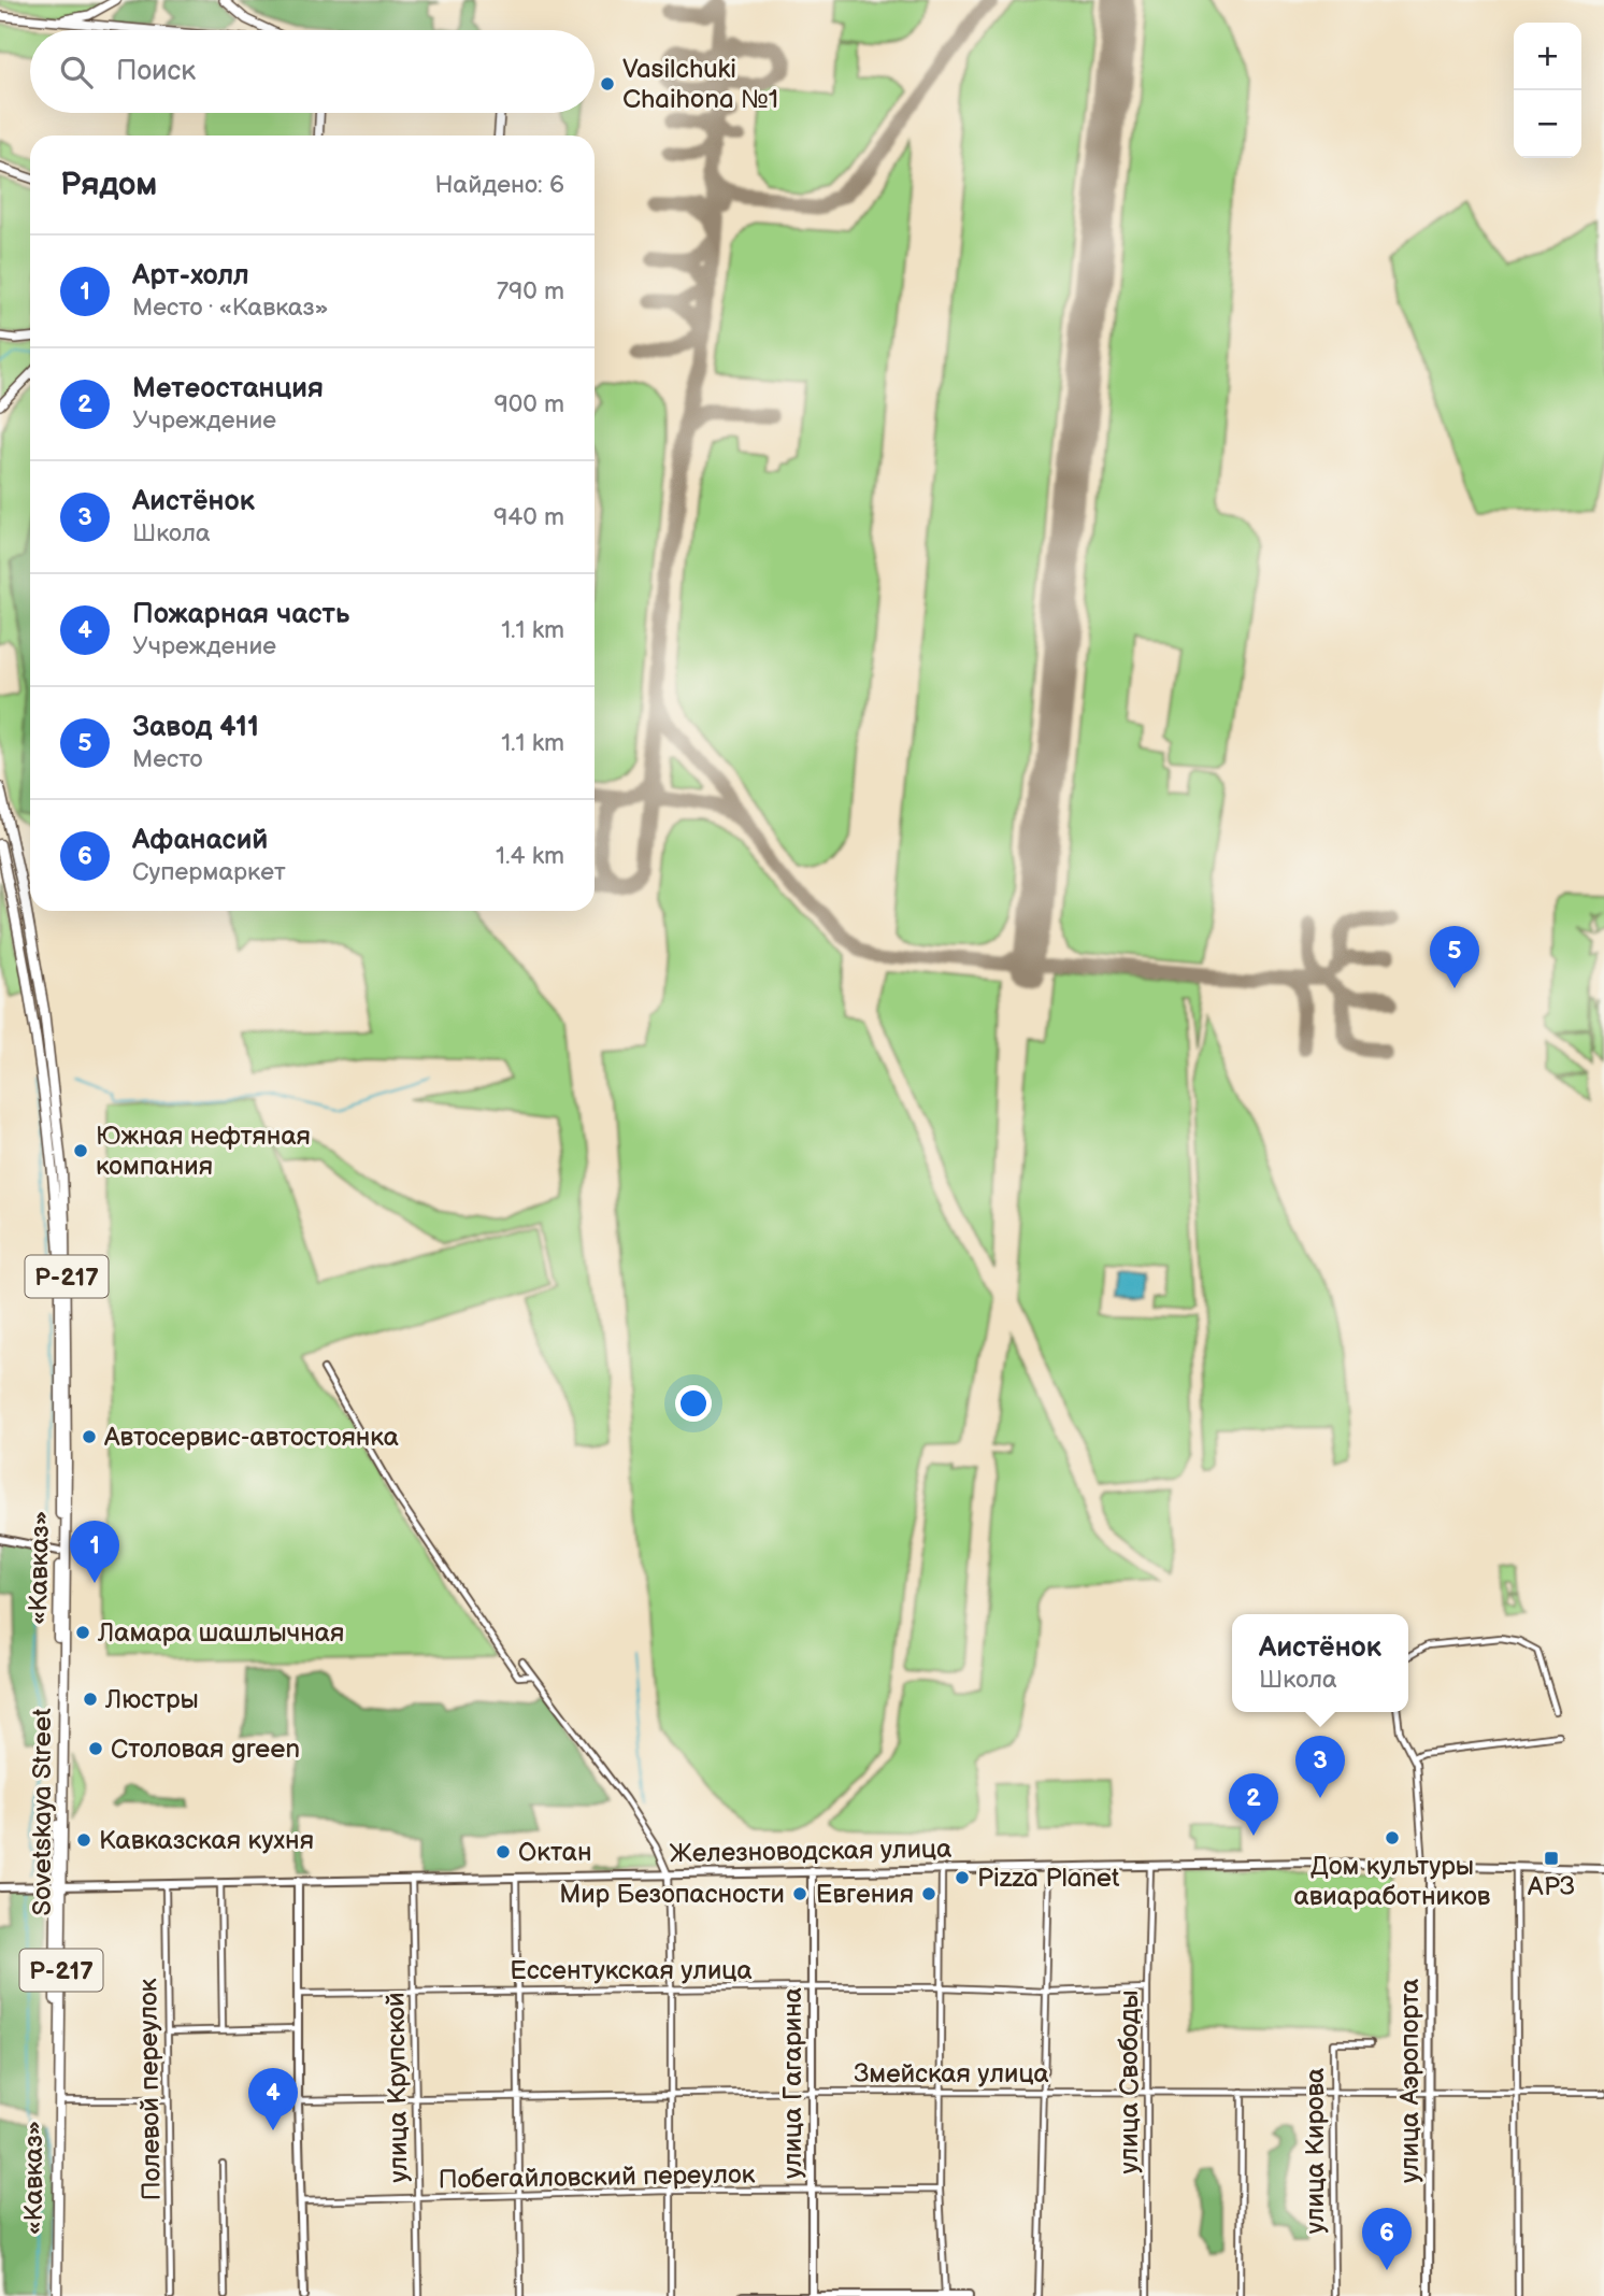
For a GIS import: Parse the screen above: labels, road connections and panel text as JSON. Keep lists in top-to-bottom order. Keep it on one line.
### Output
{"streets":{"highway":["Р-217","«Кавказ»","Sovetskaya Street"],"main road":["Железноводская улица","улица Аэропорта","улица Гагарина"],"street":["Ессентукская улица","Змейская улица","улица Свободы","улица Крупской","Полевой переулок","улица Кирова","Побегайловский переулок"]},"crossings":[["«Кавказ»","Sovetskaya Street"],["«Кавказ»","Железноводская улица"],["Sovetskaya Street","Железноводская улица"],["Железноводская улица","улица Аэропорта"],["Железноводская улица","улица Свободы"],["Железноводская улица","улица Гагарина"],["Железноводская улица","улица Крупской"],["Железноводская улица","Полевой переулок"],["Ессентукская улица","улица Свободы"],["Ессентукская улица","улица Гагарина"],["Ессентукская улица","улица Крупской"],["Змейская улица","улица Аэропорта"],["Змейская улица","улица Свободы"],["Змейская улица","улица Гагарина"],["Змейская улица","улица Крупской"],["Змейская улица","улица Кирова"],["улица Гагарина","Побегайловский переулок"],["улица Крупской","Побегайловский переулок"]],"places":{"other":["Vasilchuki Chaihona №1","Южная нефтяная компания","Автосервис-автостоянка","Ламара шашлычная","Люстры","Столовая green","Дом культуры авиаработников","Кавказская кухня","Октан","Pizza Planet","Мир Безопасности","Евгения"],"transit":["АРЗ"]},"page":{"map_buttons":["+","−"],"search":"Поиск","heading":["Рядом","Найдено: 6"],"list":[{"mark":"1","name":"Арт-холл","note":"Место · «Кавказ»","value":"790 m"},{"mark":"2","name":"Метеостанция","note":"Учреждение","value":"900 m"},{"mark":"3","name":"Аистёнок","note":"Школа","value":"940 m"},{"mark":"4","name":"Пожарная часть","note":"Учреждение","value":"1.1 km"},{"mark":"5","name":"Завод 411","note":"Место","value":"1.1 km"},{"mark":"6","name":"Афанасий","note":"Супермаркет","value":"1.4 km"}],"pins":["5","1","3","2","4","6"],"popup":["Аистёнок","Школа"]}}
